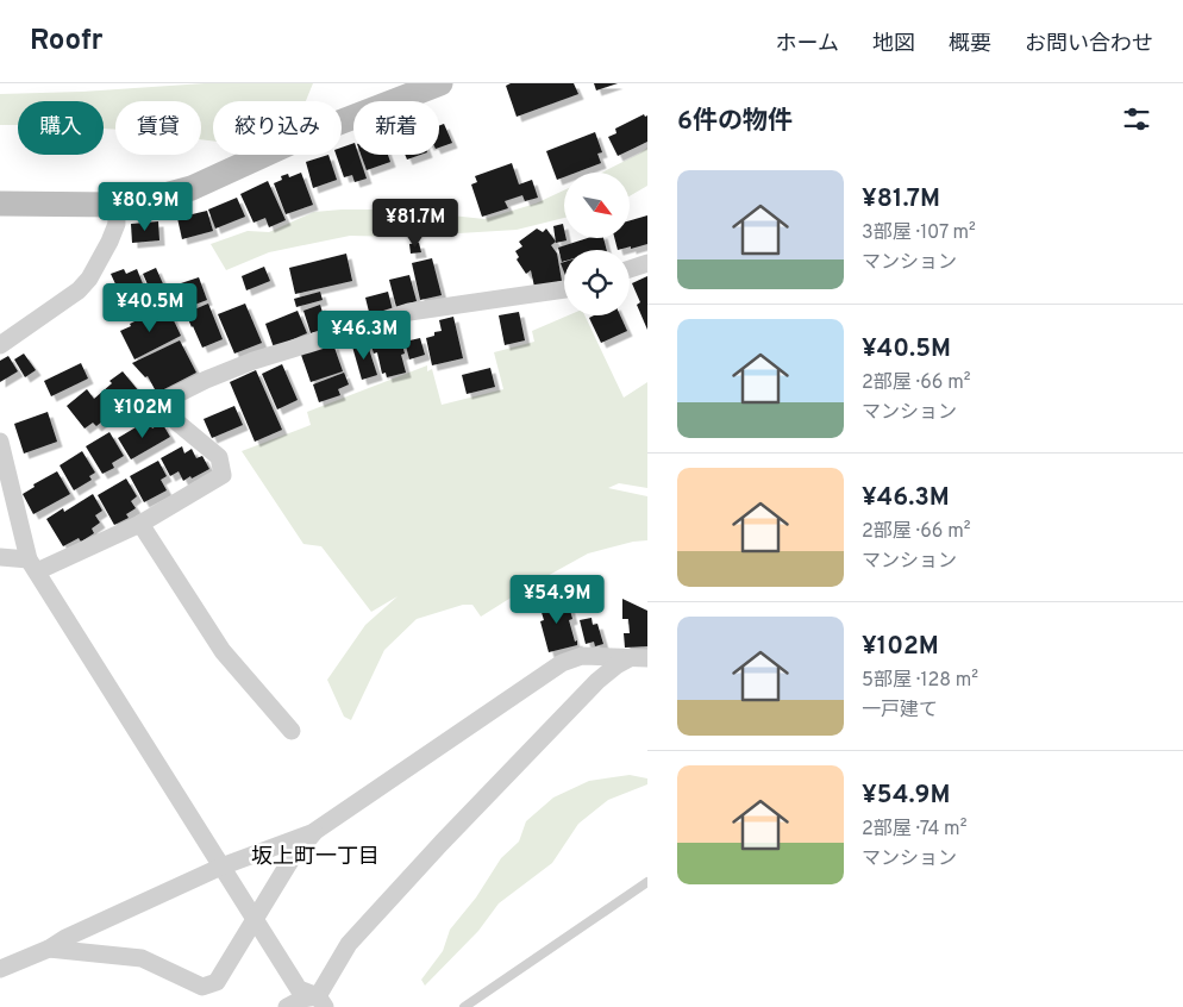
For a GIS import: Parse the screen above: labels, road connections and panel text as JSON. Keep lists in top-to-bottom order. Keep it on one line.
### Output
{"districts":["坂上町一丁目"],"north":"bottom right","page":{"header":"Roofr","nav":["ホーム","地図","概要","お問い合わせ"],"heading":"6件の物件","chip":["購入","賃貸","絞り込み","新着"],"list":[{"name":"¥81.7M","note":"3部屋 · 107 m² · マンション"},{"name":"¥40.5M","note":"2部屋 · 66 m² · マンション"},{"name":"¥46.3M","note":"2部屋 · 66 m² · マンション"},{"name":"¥102M","note":"5部屋 · 128 m² · 一戸建て"},{"name":"¥54.9M","note":"2部屋 · 74 m² · マンション"}],"price":["¥80.9M","¥81.7M","¥40.5M","¥46.3M","¥102M","¥54.9M"]}}
